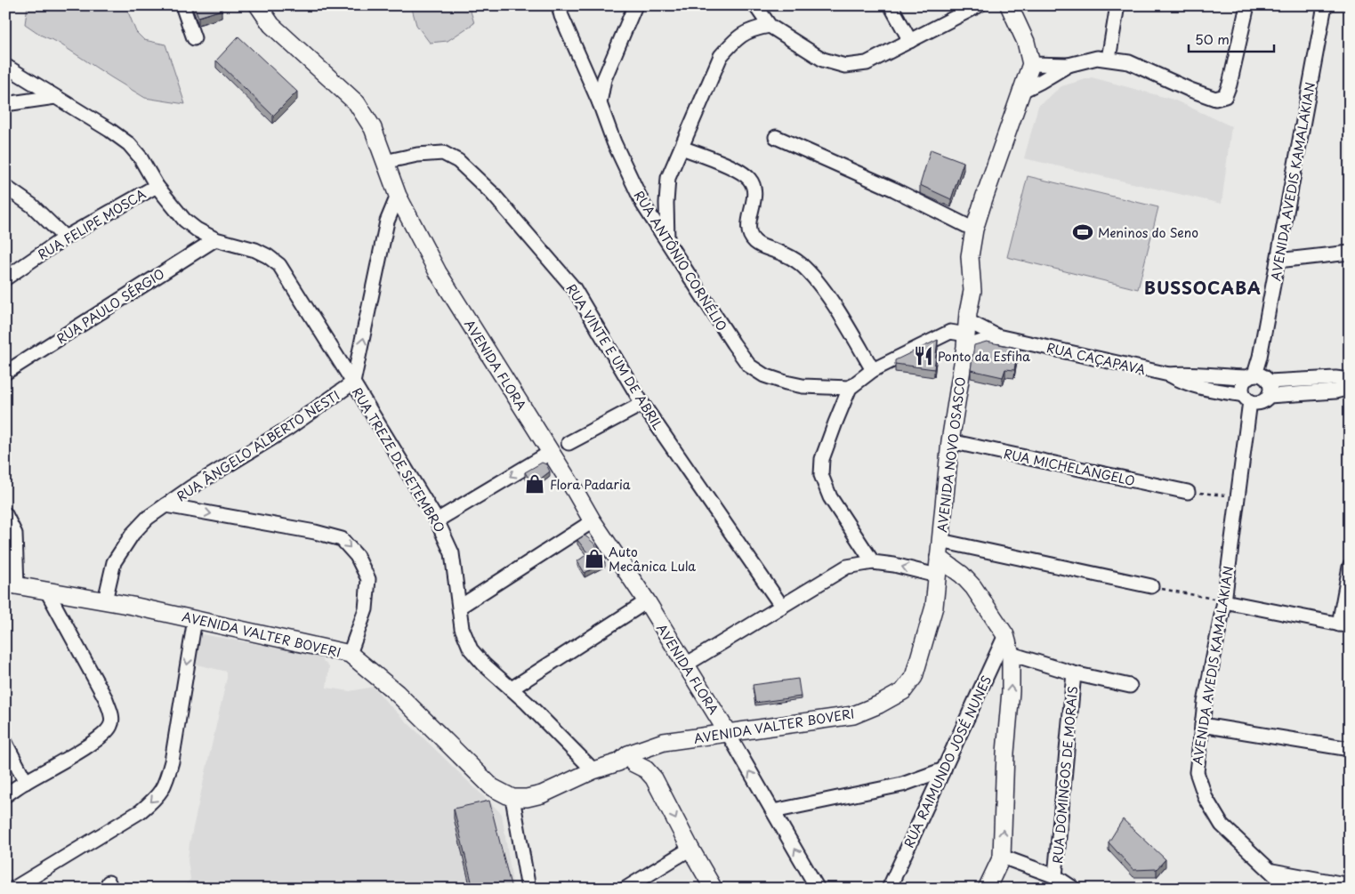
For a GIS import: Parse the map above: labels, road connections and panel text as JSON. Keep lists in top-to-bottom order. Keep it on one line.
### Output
{"streets":{"main road":["AVENIDA FLORA","AVENIDA NOVO OSASCO","AVENIDA VALTER BOVERI"],"street":["AVENIDA AVEDIS KAMALAKIAN","RUA FELIPE MOSCA","RUA ANTÔNIO CORNÉLIO","RUA PAULO SÉRGIO","RUA VINTE E UM DE ABRIL","RUA CAÇAPAVA","RUA ÂNGELO ALBERTO NESTI","RUA TREZE DE SETEMBRO","RUA MICHELANGELO","RUA RAIMUNDO JOSÉ NUNES","RUA DOMINGOS DE MORAIS"]},"crossings":[["AVENIDA AVEDIS KAMALAKIAN","RUA CAÇAPAVA"],["RUA FELIPE MOSCA","RUA TREZE DE SETEMBRO"],["RUA PAULO SÉRGIO","RUA TREZE DE SETEMBRO"],["RUA VINTE E UM DE ABRIL","AVENIDA FLORA"],["RUA CAÇAPAVA","AVENIDA NOVO OSASCO"],["AVENIDA FLORA","RUA ÂNGELO ALBERTO NESTI"],["AVENIDA FLORA","AVENIDA VALTER BOVERI"],["RUA ÂNGELO ALBERTO NESTI","RUA TREZE DE SETEMBRO"],["RUA ÂNGELO ALBERTO NESTI","AVENIDA VALTER BOVERI"],["AVENIDA NOVO OSASCO","RUA MICHELANGELO"],["AVENIDA NOVO OSASCO","AVENIDA VALTER BOVERI"],["RUA TREZE DE SETEMBRO","AVENIDA VALTER BOVERI"]],"one_way":["RUA ÂNGELO ALBERTO NESTI"],"districts":["BUSSOCABA"],"places":{"sports":["Meninos do Seno"],"restaurant":["Ponto da Esfiha"],"shop":["Flora Padaria","Auto Mecânica Lula"]},"scale_bar":"50 m"}
